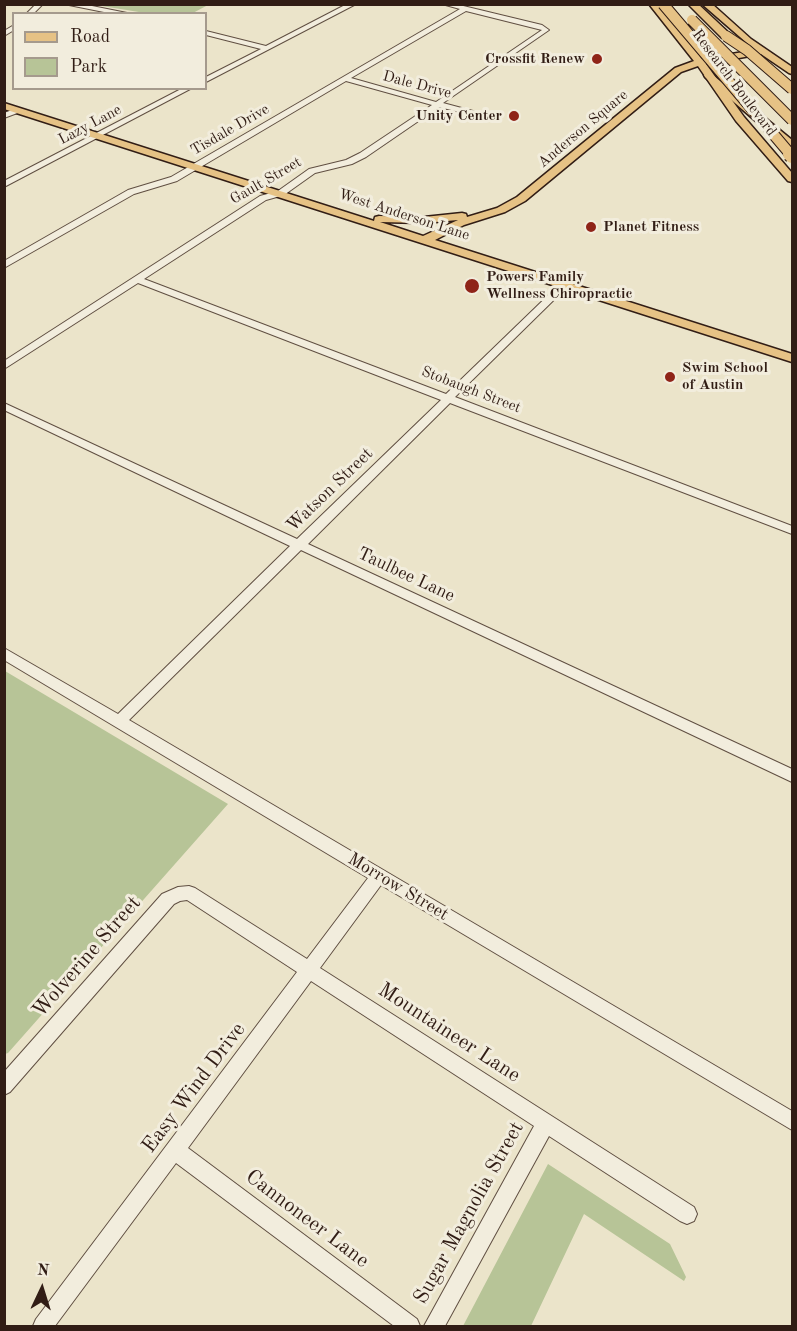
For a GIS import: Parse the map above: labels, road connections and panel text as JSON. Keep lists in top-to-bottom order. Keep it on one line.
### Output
{"streets":{"main road":["Research Boulevard","Anderson Square","West Anderson Lane"],"street":["Dale Drive","Lazy Lane","Tisdale Drive","Gault Street","Stobaugh Street","Watson Street","Taulbee Lane","Morrow Street","Wolverine Street","Mountaineer Lane","Easy Wind Drive","Sugar Magnolia Street","Cannoneer Lane"]},"crossings":[["Research Boulevard","Anderson Square"],["Dale Drive","Tisdale Drive"],["Dale Drive","Gault Street"],["Lazy Lane","West Anderson Lane"],["Anderson Square","West Anderson Lane"],["Tisdale Drive","Gault Street"],["Tisdale Drive","West Anderson Lane"],["Gault Street","West Anderson Lane"],["Gault Street","Stobaugh Street"],["West Anderson Lane","Watson Street"],["Stobaugh Street","Watson Street"],["Watson Street","Taulbee Lane"],["Watson Street","Morrow Street"],["Morrow Street","Easy Wind Drive"],["Wolverine Street","Mountaineer Lane"],["Mountaineer Lane","Easy Wind Drive"],["Mountaineer Lane","Sugar Magnolia Street"],["Easy Wind Drive","Cannoneer Lane"]],"places":["Crossfit Renew","Unity Center","Planet Fitness","Powers Family Wellness Chiropractic","Swim School of Austin"],"legend":["Road","Park"],"north":"top"}
